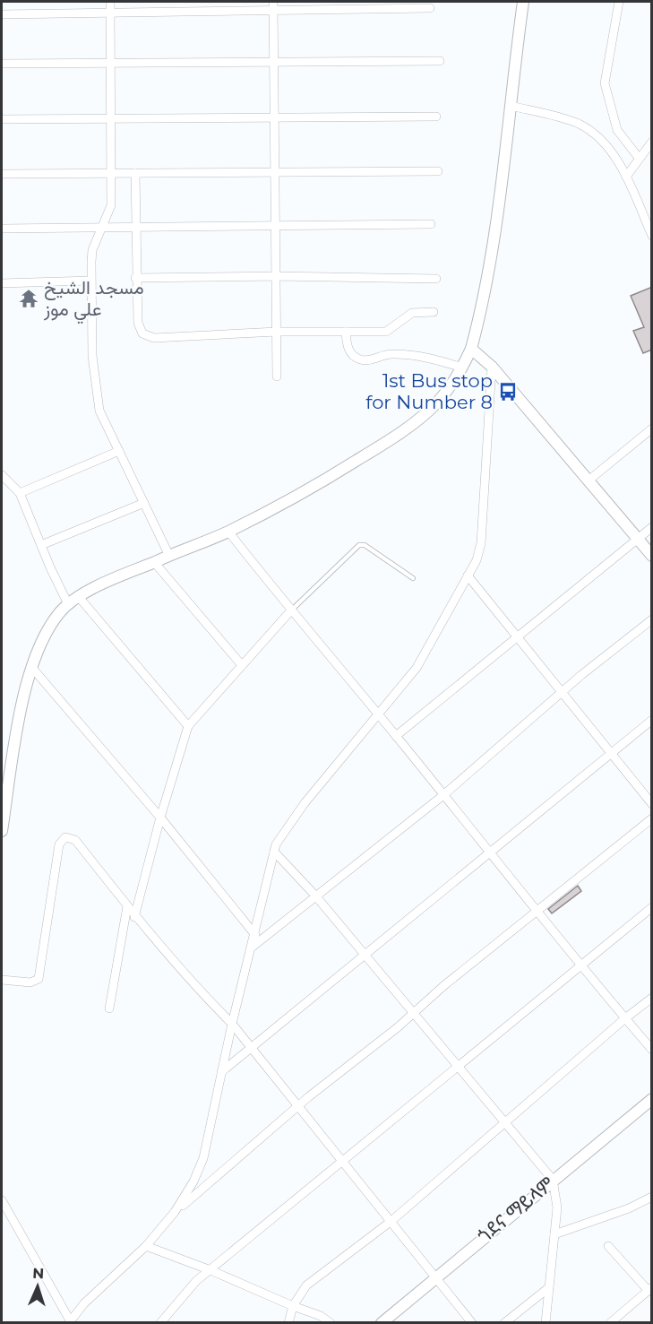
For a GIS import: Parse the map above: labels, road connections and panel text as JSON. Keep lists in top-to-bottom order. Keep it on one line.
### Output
{"streets":{"street":["ጎደና ማይላም"]},"places":{"temple":["مسجد الشيخ علي موز"],"bus stop":["1st Bus stop for Number 8"]},"north":"top"}
